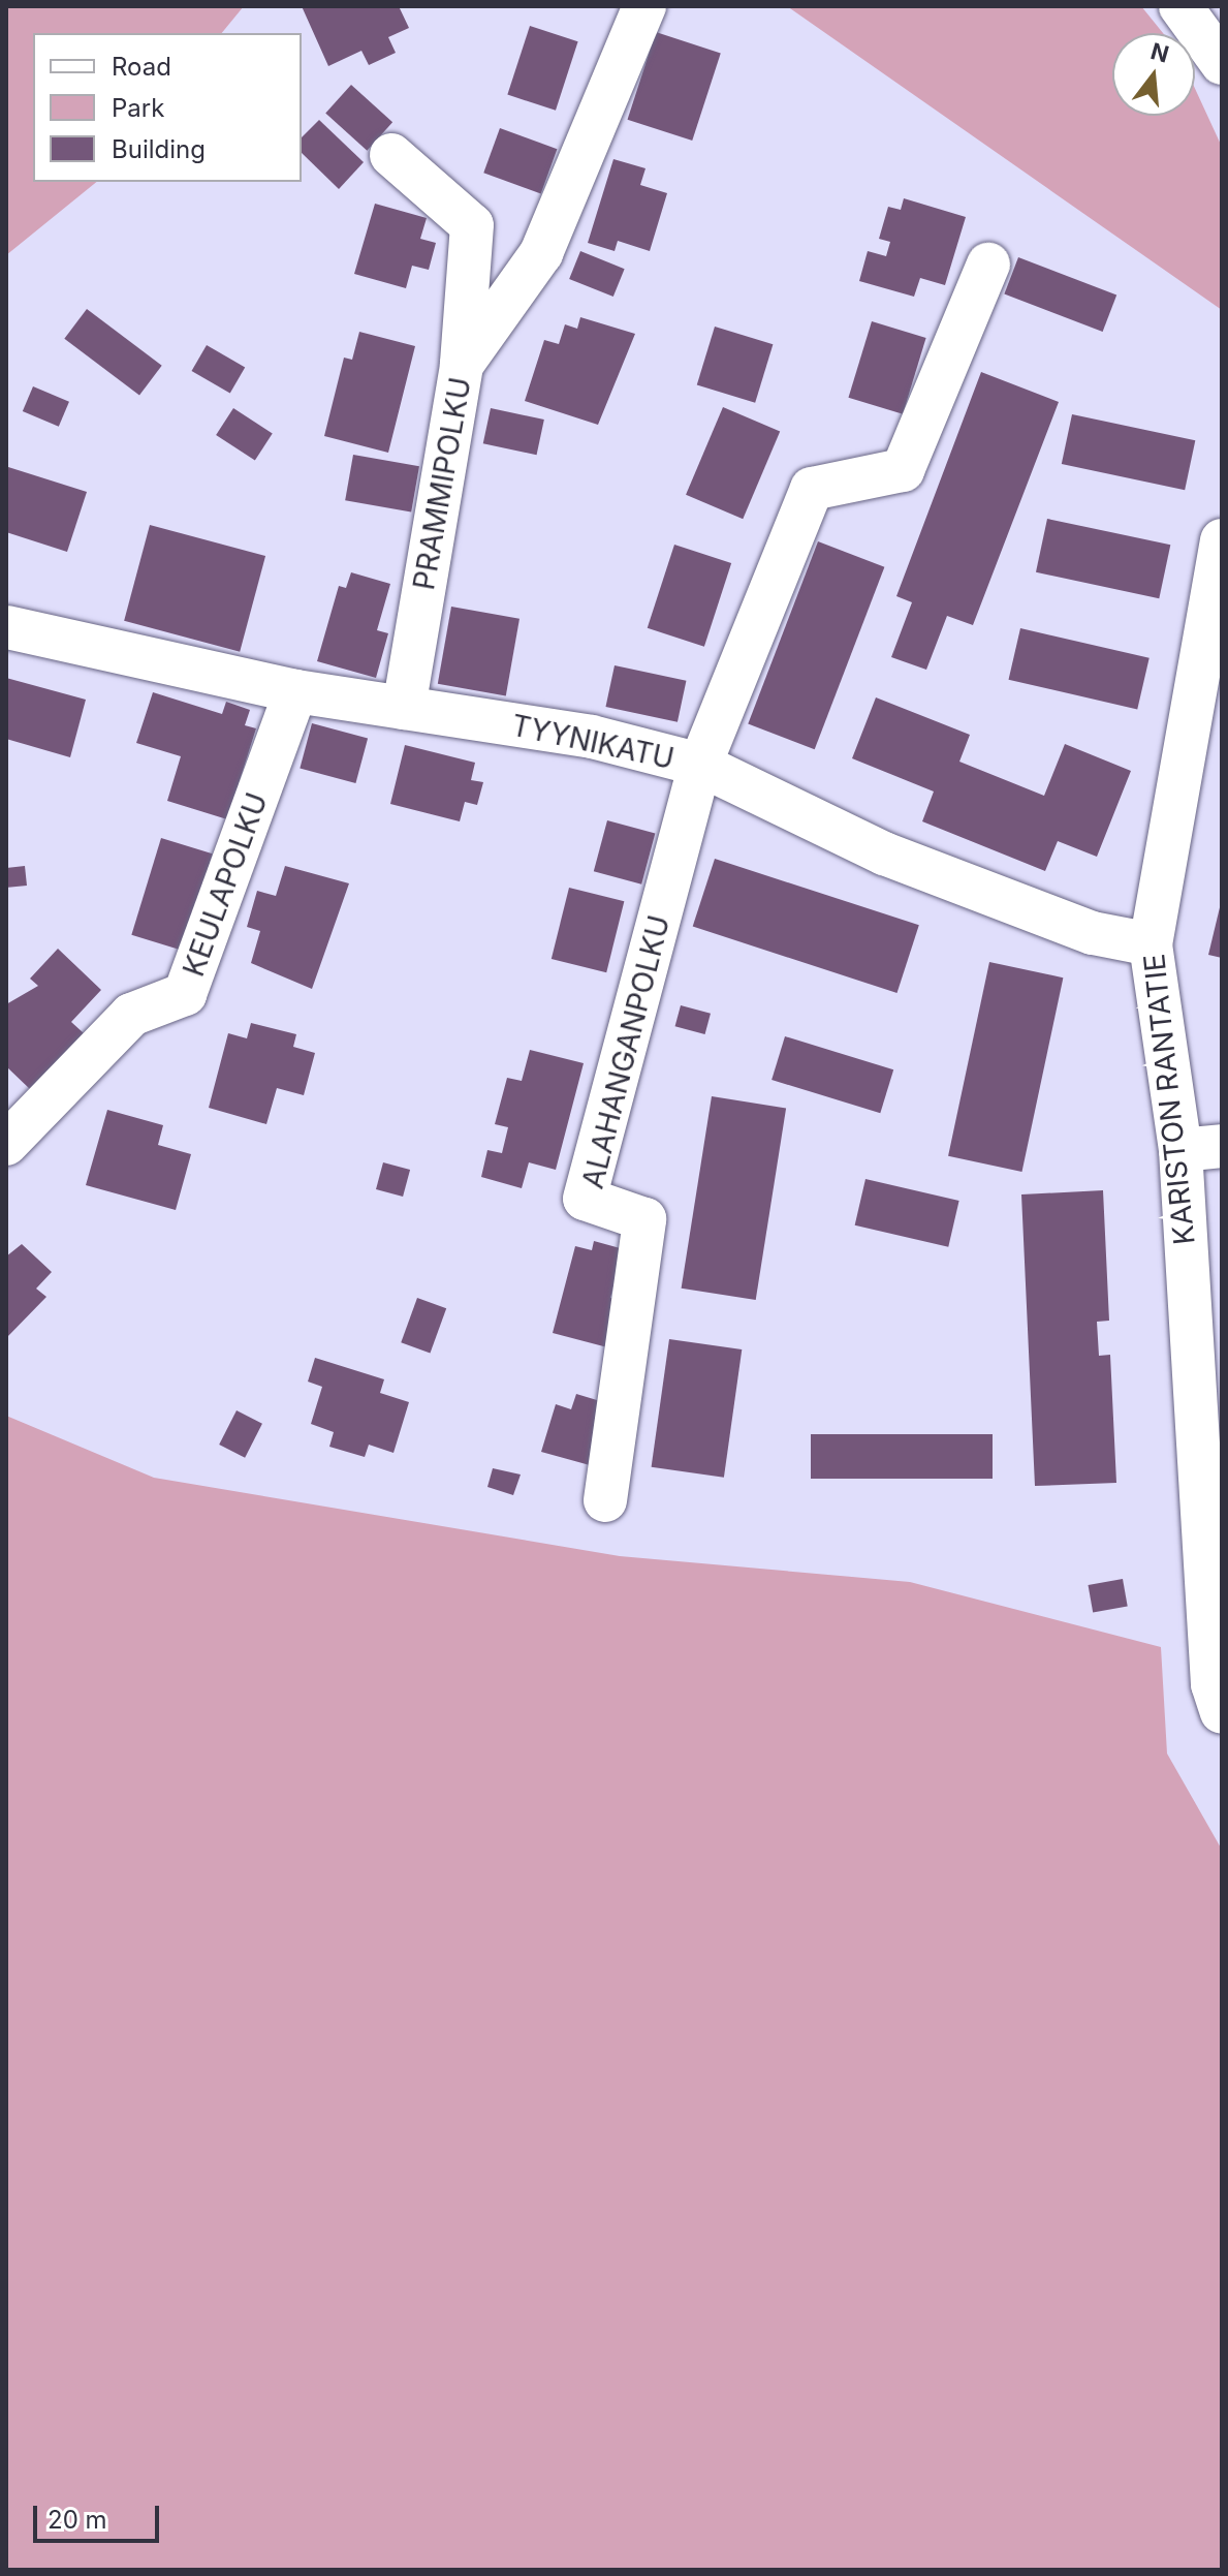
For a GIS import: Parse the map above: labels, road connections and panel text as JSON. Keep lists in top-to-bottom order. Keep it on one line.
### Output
{"streets":{"street":["PRAMMIPOLKU","TYYNIKATU","KEULAPOLKU","ALAHANGANPOLKU","KARISTON RANTATIE"]},"crossings":[["PRAMMIPOLKU","TYYNIKATU"],["TYYNIKATU","KEULAPOLKU"],["TYYNIKATU","ALAHANGANPOLKU"],["TYYNIKATU","KARISTON RANTATIE"]],"legend":["Road","Park","Building"],"scale_bar":"20 m","north":"top"}
